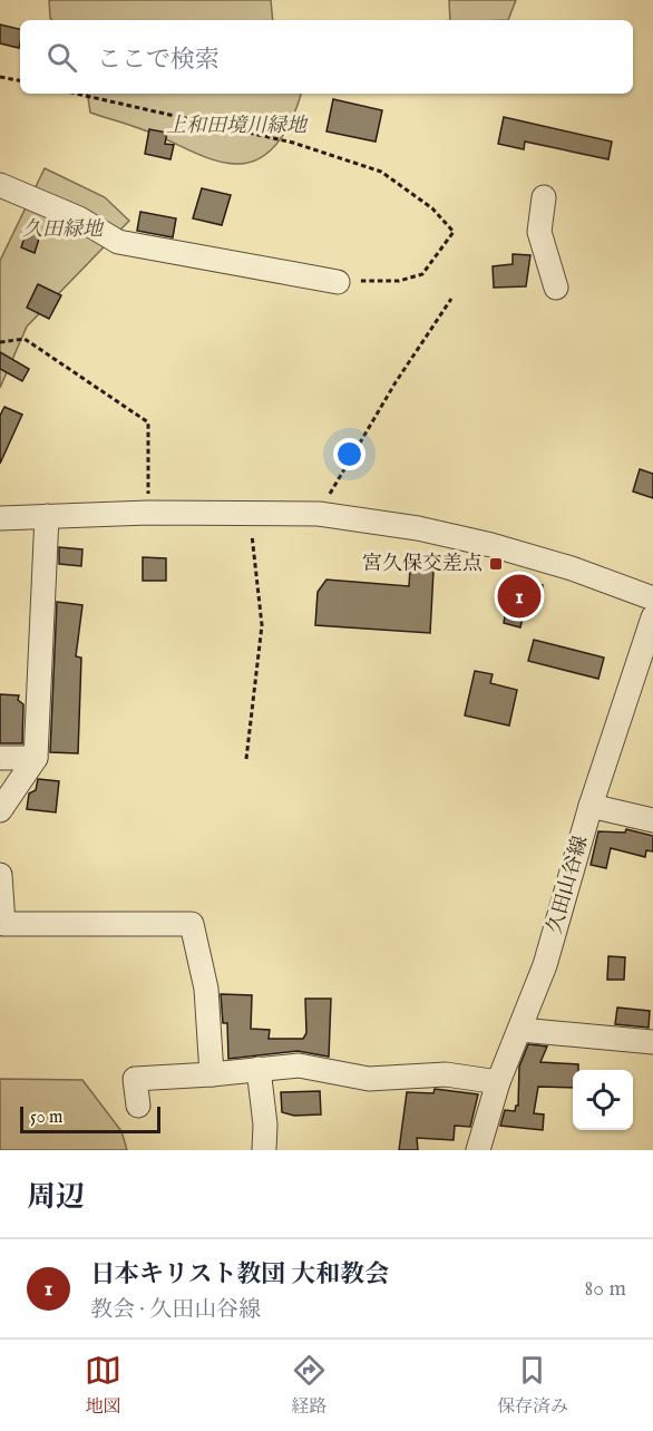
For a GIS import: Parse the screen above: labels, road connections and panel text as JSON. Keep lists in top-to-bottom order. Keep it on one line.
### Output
{"streets":{"street":["久田山谷線"]},"parks":["上和田境川緑地","久田緑地"],"places":{"transit":["宮久保交差点"]},"scale_bar":"50 m","page":{"search":"ここで検索","pins":"1","scale":"50 m","heading":"周辺","list":[{"mark":"1","name":"日本キリスト教団 大和教会","note":"教会 · 久田山谷線","value":"80 m"}],"nav":["地図","経路","保存済み"]}}
